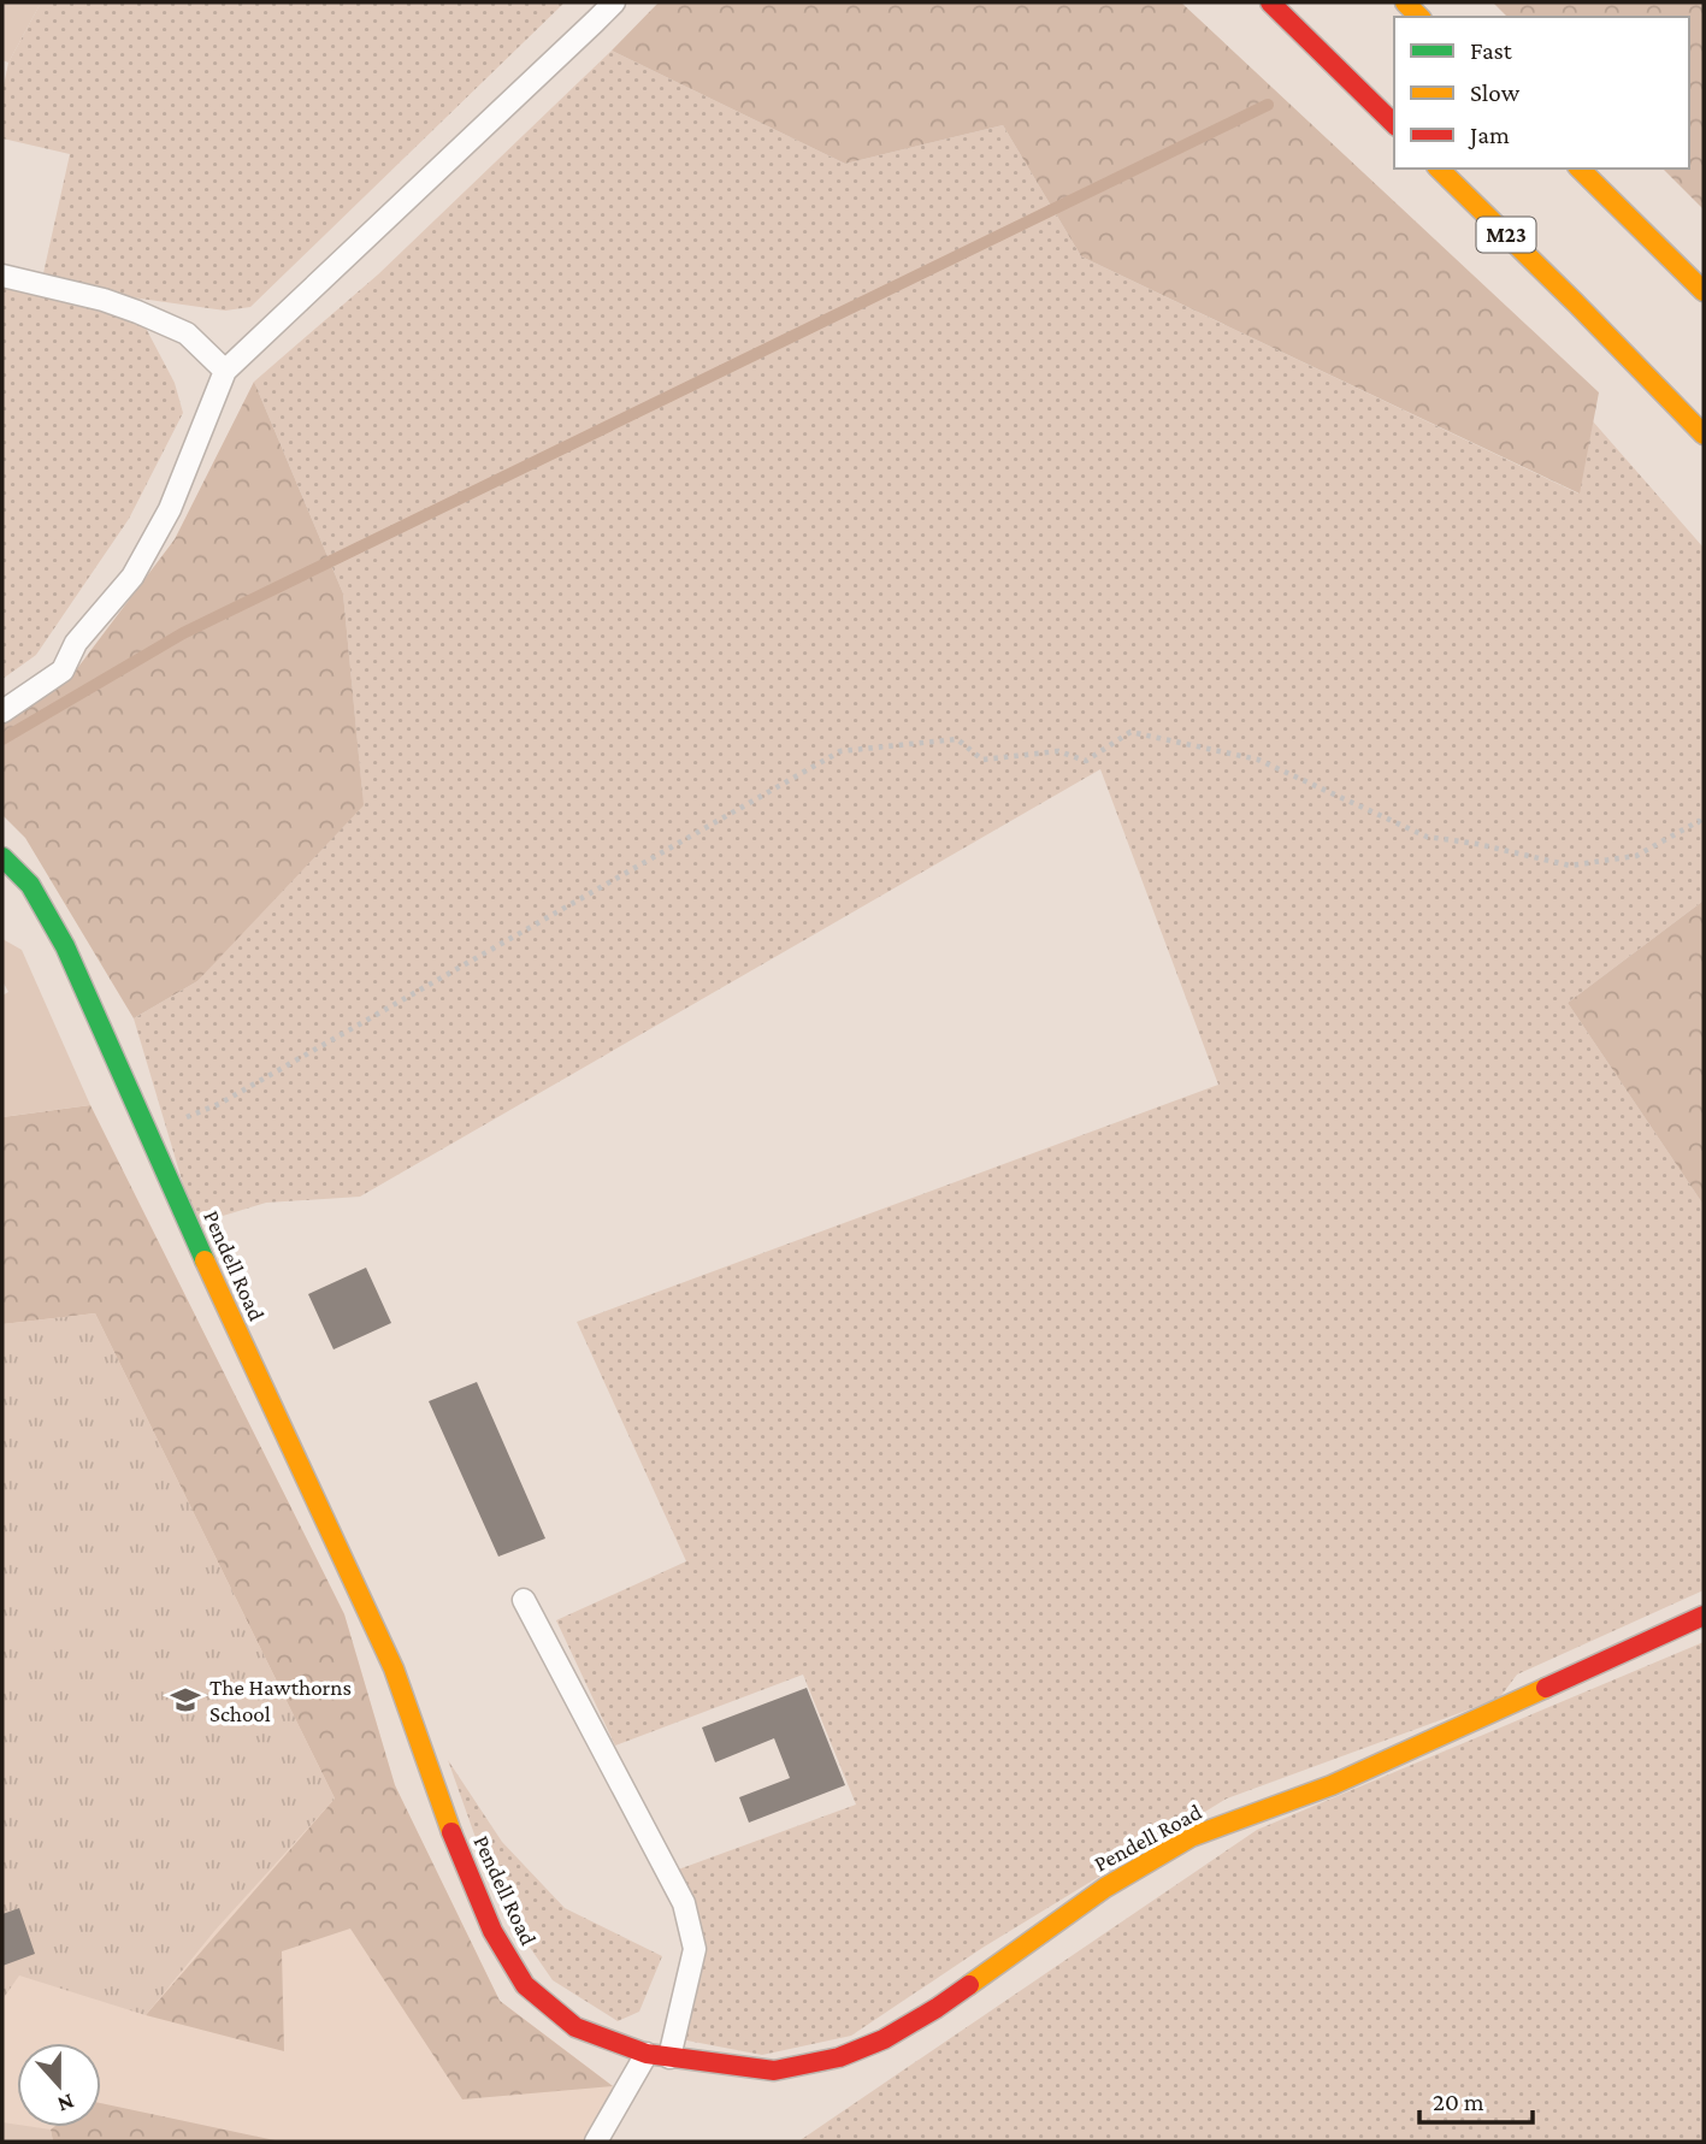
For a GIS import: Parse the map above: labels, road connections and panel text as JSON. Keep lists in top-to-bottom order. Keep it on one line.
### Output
{"streets":{"main road":["M23","Pendell Road"]},"places":{"school or university":["The Hawthorns School"]},"legend":["Fast","Slow","Jam"],"scale_bar":"20 m","north":"bottom"}
